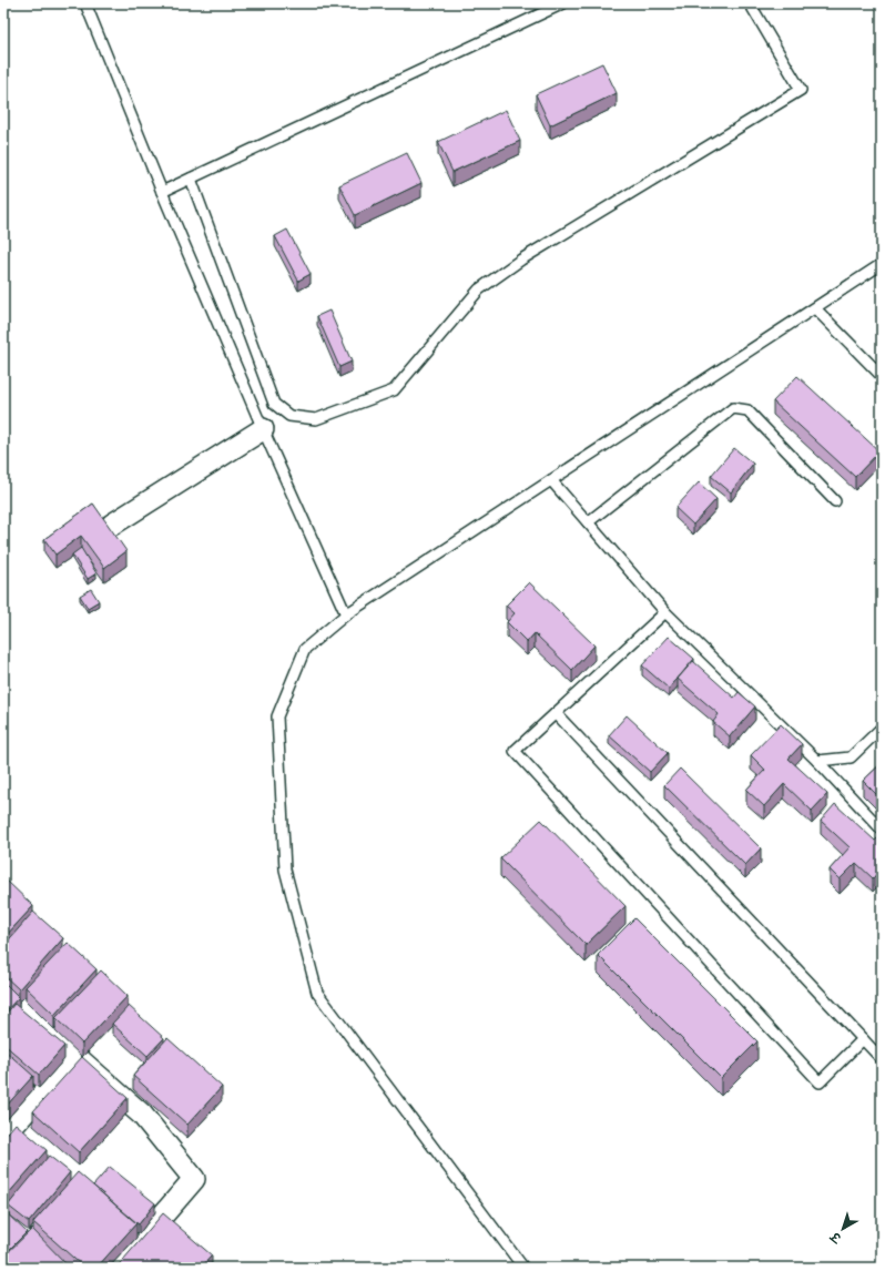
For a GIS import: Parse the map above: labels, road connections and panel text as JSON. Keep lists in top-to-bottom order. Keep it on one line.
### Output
{"north":"bottom left"}
